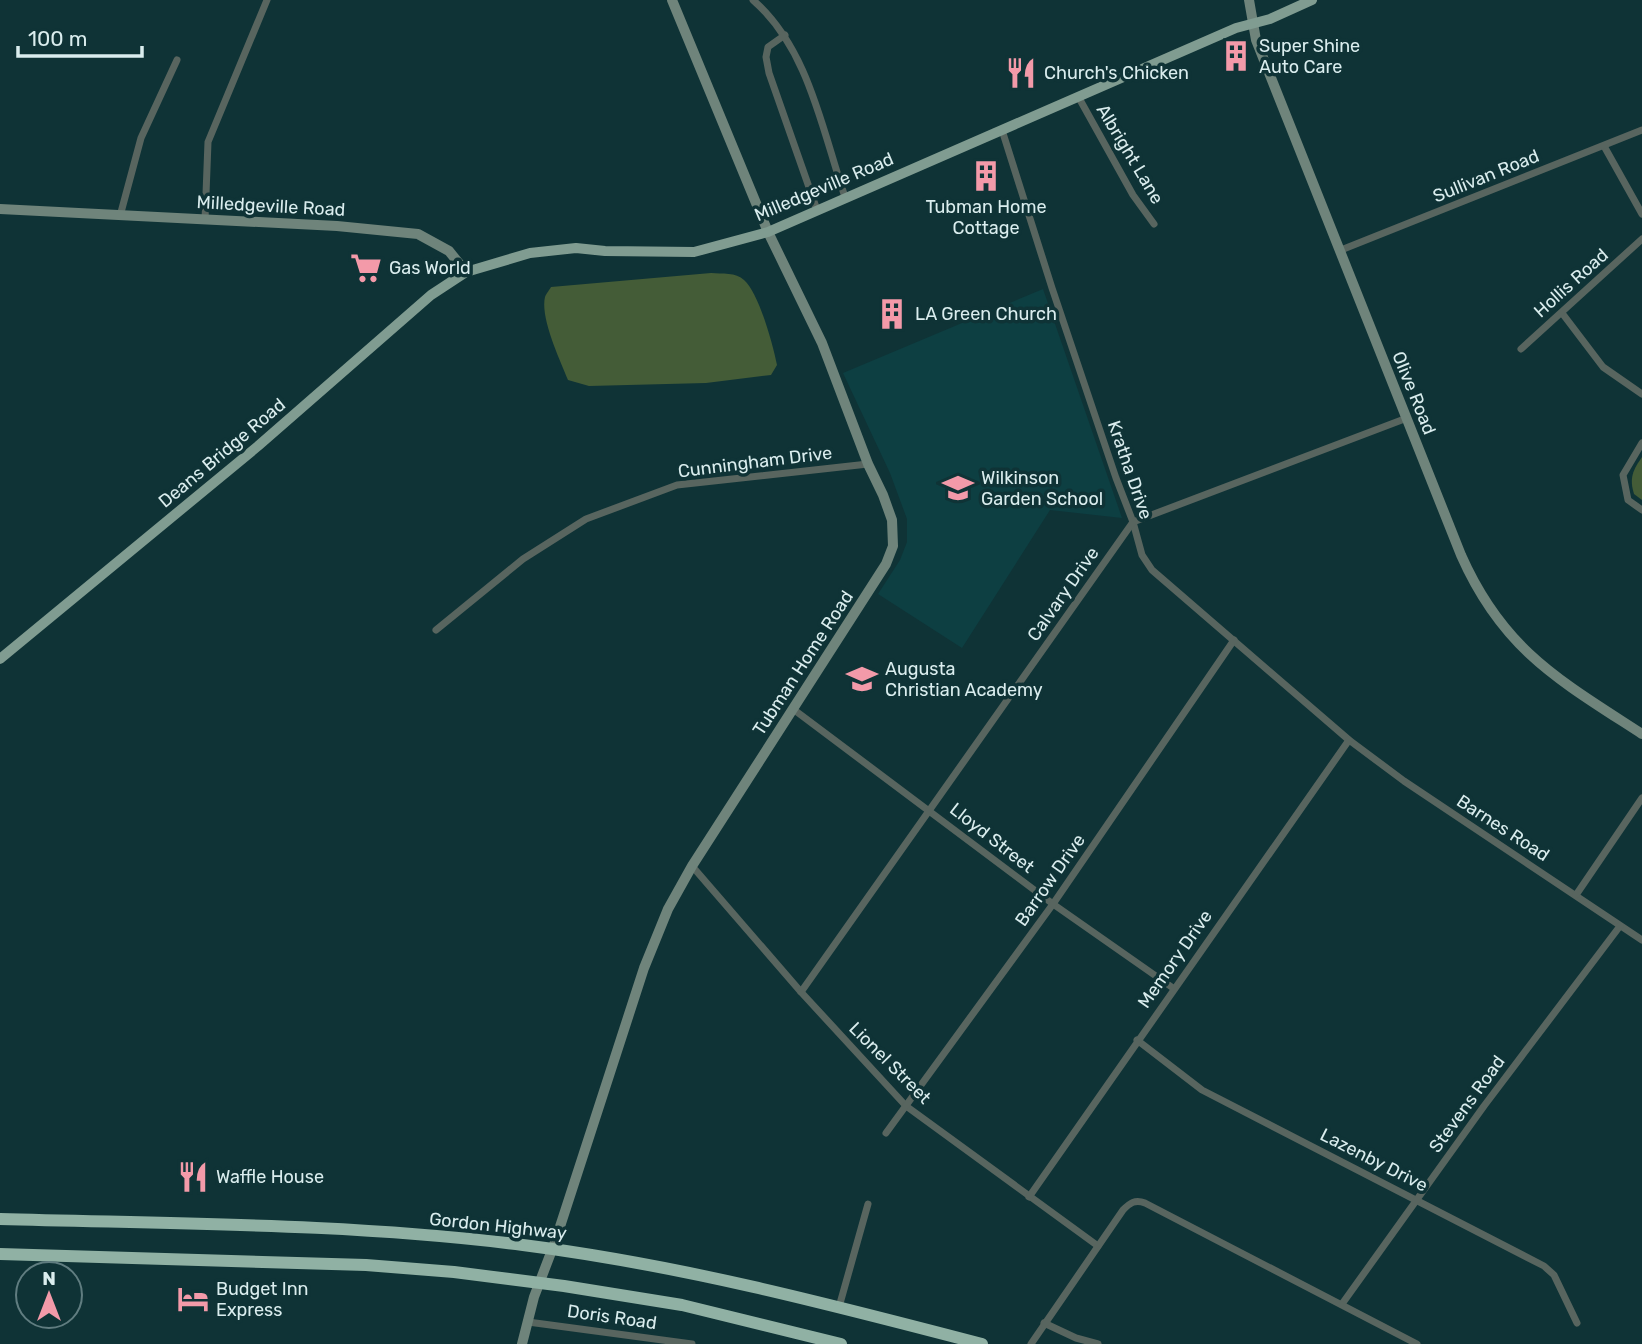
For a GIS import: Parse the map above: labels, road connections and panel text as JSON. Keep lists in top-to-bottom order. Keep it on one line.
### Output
{"streets":{"highway":["Gordon Highway"],"main road":["Milledgeville Road","Deans Bridge Road"],"street":["Albright Lane","Sullivan Road","Hollis Road","Olive Road","Cunningham Drive","Kratha Drive","Calvary Drive","Tubman Home Road","Barnes Road","Lloyd Street","Barrow Drive","Memory Drive","Lionel Street","Stevens Road","Lazenby Drive","Doris Road"]},"crossings":[["Albright Lane","Milledgeville Road"],["Sullivan Road","Olive Road"],["Milledgeville Road","Olive Road"],["Milledgeville Road","Deans Bridge Road"],["Milledgeville Road","Kratha Drive"],["Milledgeville Road","Tubman Home Road"],["Cunningham Drive","Tubman Home Road"],["Kratha Drive","Calvary Drive"],["Kratha Drive","Barnes Road"],["Kratha Drive","Barrow Drive"],["Kratha Drive","Memory Drive"],["Calvary Drive","Lloyd Street"],["Calvary Drive","Lionel Street"],["Tubman Home Road","Lloyd Street"],["Tubman Home Road","Lionel Street"],["Tubman Home Road","Gordon Highway"],["Tubman Home Road","Doris Road"],["Barnes Road","Memory Drive"],["Barnes Road","Stevens Road"],["Lloyd Street","Barrow Drive"],["Lloyd Street","Memory Drive"],["Barrow Drive","Lionel Street"],["Memory Drive","Lionel Street"],["Memory Drive","Lazenby Drive"],["Stevens Road","Lazenby Drive"]],"places":{"building":["Super Shine Auto Care","Tubman Home Cottage","LA Green Church"],"restaurant":["Church's Chicken","Waffle House"],"supermarket":["Gas World"],"school or university":["Wilkinson Garden School","Augusta Christian Academy"],"hotel":["Budget Inn Express"]},"scale_bar":"100 m","north":"top"}
